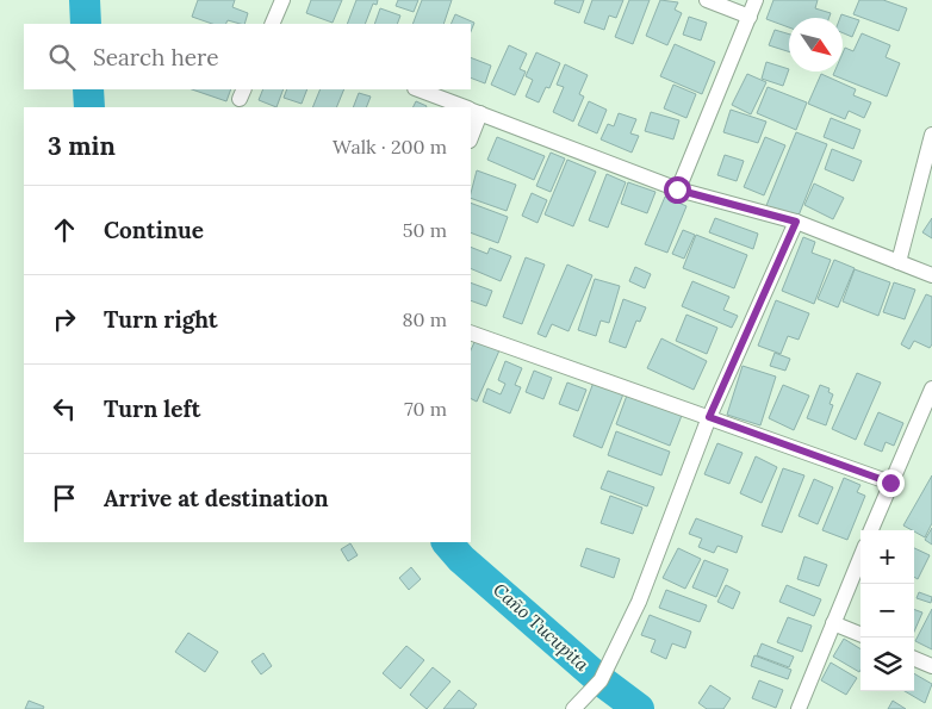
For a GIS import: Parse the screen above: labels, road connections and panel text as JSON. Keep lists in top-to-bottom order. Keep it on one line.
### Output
{"water":["Caño Tucupita"],"north":"bottom right","page":{"search":"Search here","heading":["3 min","Walk · 200 m"],"list":[["Continue","50 m"],["Turn right","80 m"],["Turn left","70 m"],"Arrive at destination"],"map_buttons":["+","−"]}}
